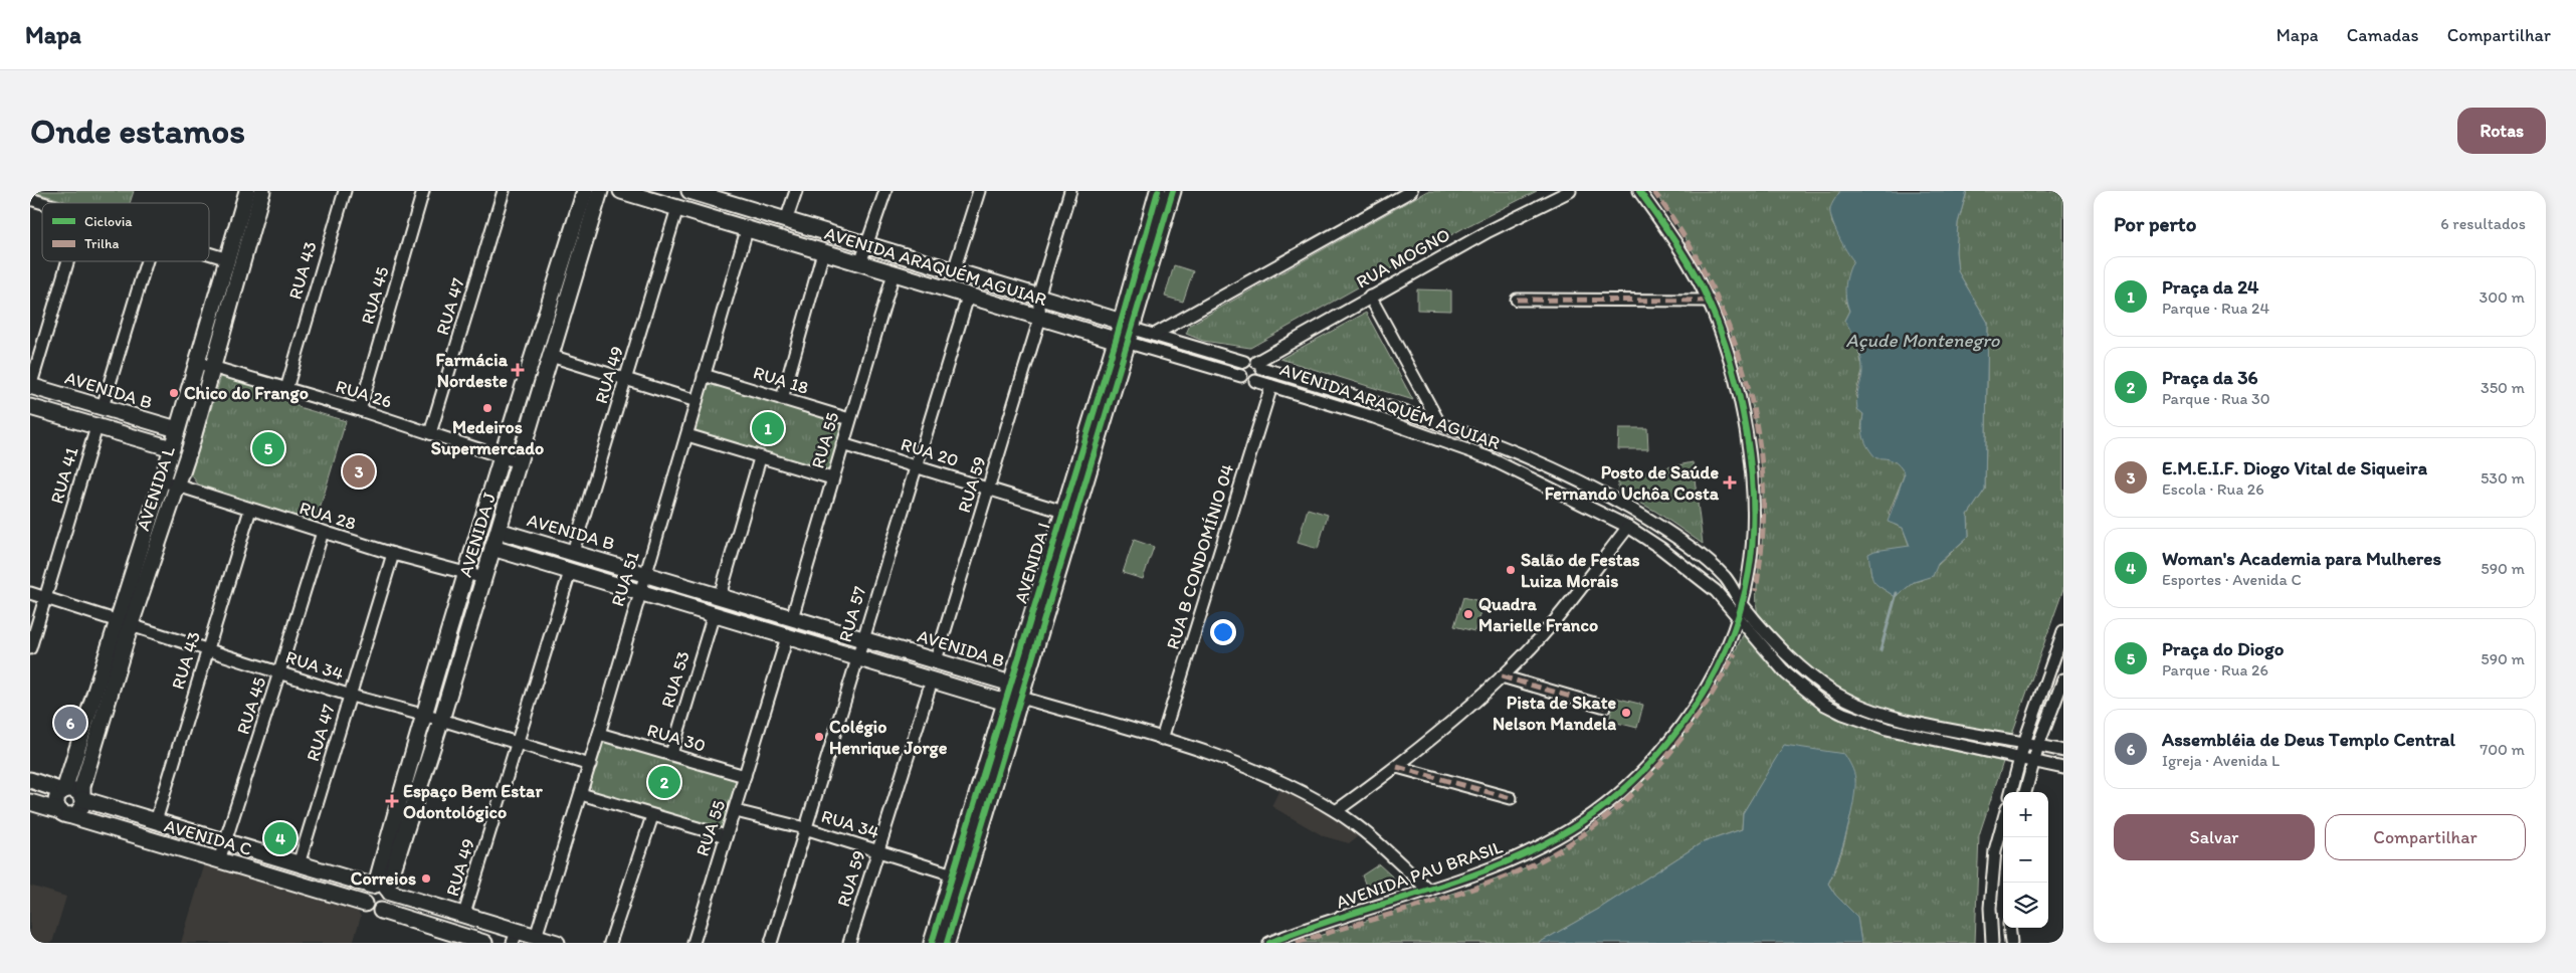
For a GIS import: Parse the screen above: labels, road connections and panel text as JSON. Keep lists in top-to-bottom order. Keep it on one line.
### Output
{"streets":{"street":["RUA MOGNO","AVENIDA ARAQUÉM AGUIAR","RUA 43","RUA 45","RUA 47","RUA 49","RUA 18","AVENIDA B","RUA 26","RUA 55","RUA 20","RUA 41","RUA 59","AVENIDA L","RUA 28","AVENIDA J","RUA B CONDOMÍNIO 04","AVENIDA I","RUA 51","RUA 57","RUA 34","RUA 53","RUA 30","AVENIDA C","AVENIDA PAU BRASIL"]},"crossings":[["RUA MOGNO","AVENIDA ARAQUÉM AGUIAR"],["AVENIDA ARAQUÉM AGUIAR","RUA 49"],["AVENIDA ARAQUÉM AGUIAR","RUA 55"],["AVENIDA ARAQUÉM AGUIAR","RUA 59"],["AVENIDA ARAQUÉM AGUIAR","RUA B CONDOMÍNIO 04"],["AVENIDA ARAQUÉM AGUIAR","AVENIDA I"],["AVENIDA ARAQUÉM AGUIAR","RUA 51"],["AVENIDA ARAQUÉM AGUIAR","RUA 57"],["AVENIDA ARAQUÉM AGUIAR","AVENIDA PAU BRASIL"],["RUA 43","RUA 26"],["RUA 43","RUA 28"],["RUA 43","RUA 34"],["RUA 43","AVENIDA C"],["RUA 45","RUA 26"],["RUA 45","RUA 28"],["RUA 45","RUA 34"],["RUA 45","AVENIDA C"],["RUA 47","RUA 26"],["RUA 47","RUA 28"],["RUA 47","RUA 34"],["RUA 47","AVENIDA C"],["RUA 49","AVENIDA B"],["RUA 49","RUA 34"],["RUA 49","AVENIDA C"],["RUA 18","RUA 55"],["RUA 18","RUA 51"],["AVENIDA B","RUA 55"],["AVENIDA B","RUA 59"],["AVENIDA B","AVENIDA L"],["AVENIDA B","AVENIDA J"],["AVENIDA B","AVENIDA I"],["AVENIDA B","RUA 51"],["AVENIDA B","RUA 57"],["RUA 26","AVENIDA L"],["RUA 26","AVENIDA J"],["RUA 55","RUA 20"],["RUA 55","RUA 34"],["RUA 55","RUA 30"],["RUA 20","RUA 59"],["RUA 20","AVENIDA I"],["RUA 20","RUA 57"],["RUA 41","RUA 34"],["RUA 59","RUA 34"],["AVENIDA L","RUA 28"],["AVENIDA L","RUA 34"],["AVENIDA L","AVENIDA C"],["RUA 28","AVENIDA J"],["AVENIDA J","RUA 34"],["AVENIDA J","AVENIDA C"],["AVENIDA I","RUA 34"],["RUA 51","RUA 34"],["RUA 51","RUA 30"],["RUA 51","AVENIDA C"],["RUA 57","RUA 34"],["RUA 53","RUA 30"]],"water":["Açude Montenegro"],"places":{"health":["Farmácia Nordeste","Posto de Saúde Fernando Uchôa Costa","Espaço Bem Estar Odontológico"],"other":["Chico do Frango","Medeiros Supermercado","Salão de Festas Luiza Morais","Quadra Marielle Franco","Pista de Skate Nelson Mandela","Colégio Henrique Jorge","Correios"]},"legend":["Ciclovia","Trilha"],"page":{"header":"Mapa","nav":["Mapa","Camadas","Compartilhar"],"buttons":["Rotas",["Salvar","Compartilhar"]],"title":"Onde estamos","heading":["Por perto","6 resultados"],"list":[{"mark":"1","name":"Praça da 24","note":"Parque · Rua 24","value":"300 m"},{"mark":"2","name":"Praça da 36","note":"Parque · Rua 30","value":"350 m"},{"mark":"3","name":"E.M.E.I.F. Diogo Vital de Siqueira","note":"Escola · Rua 26","value":"530 m"},{"mark":"4","name":"Woman's Academia para Mulheres","note":"Esportes · Avenida C","value":"590 m"},{"mark":"5","name":"Praça do Diogo","note":"Parque · Rua 26","value":"590 m"},{"mark":"6","name":"Assembléia de Deus Templo Central","note":"Igreja · Avenida L","value":"700 m"}],"pins":["1","5","3","6","2","4"],"map_buttons":["+","−"]}}
